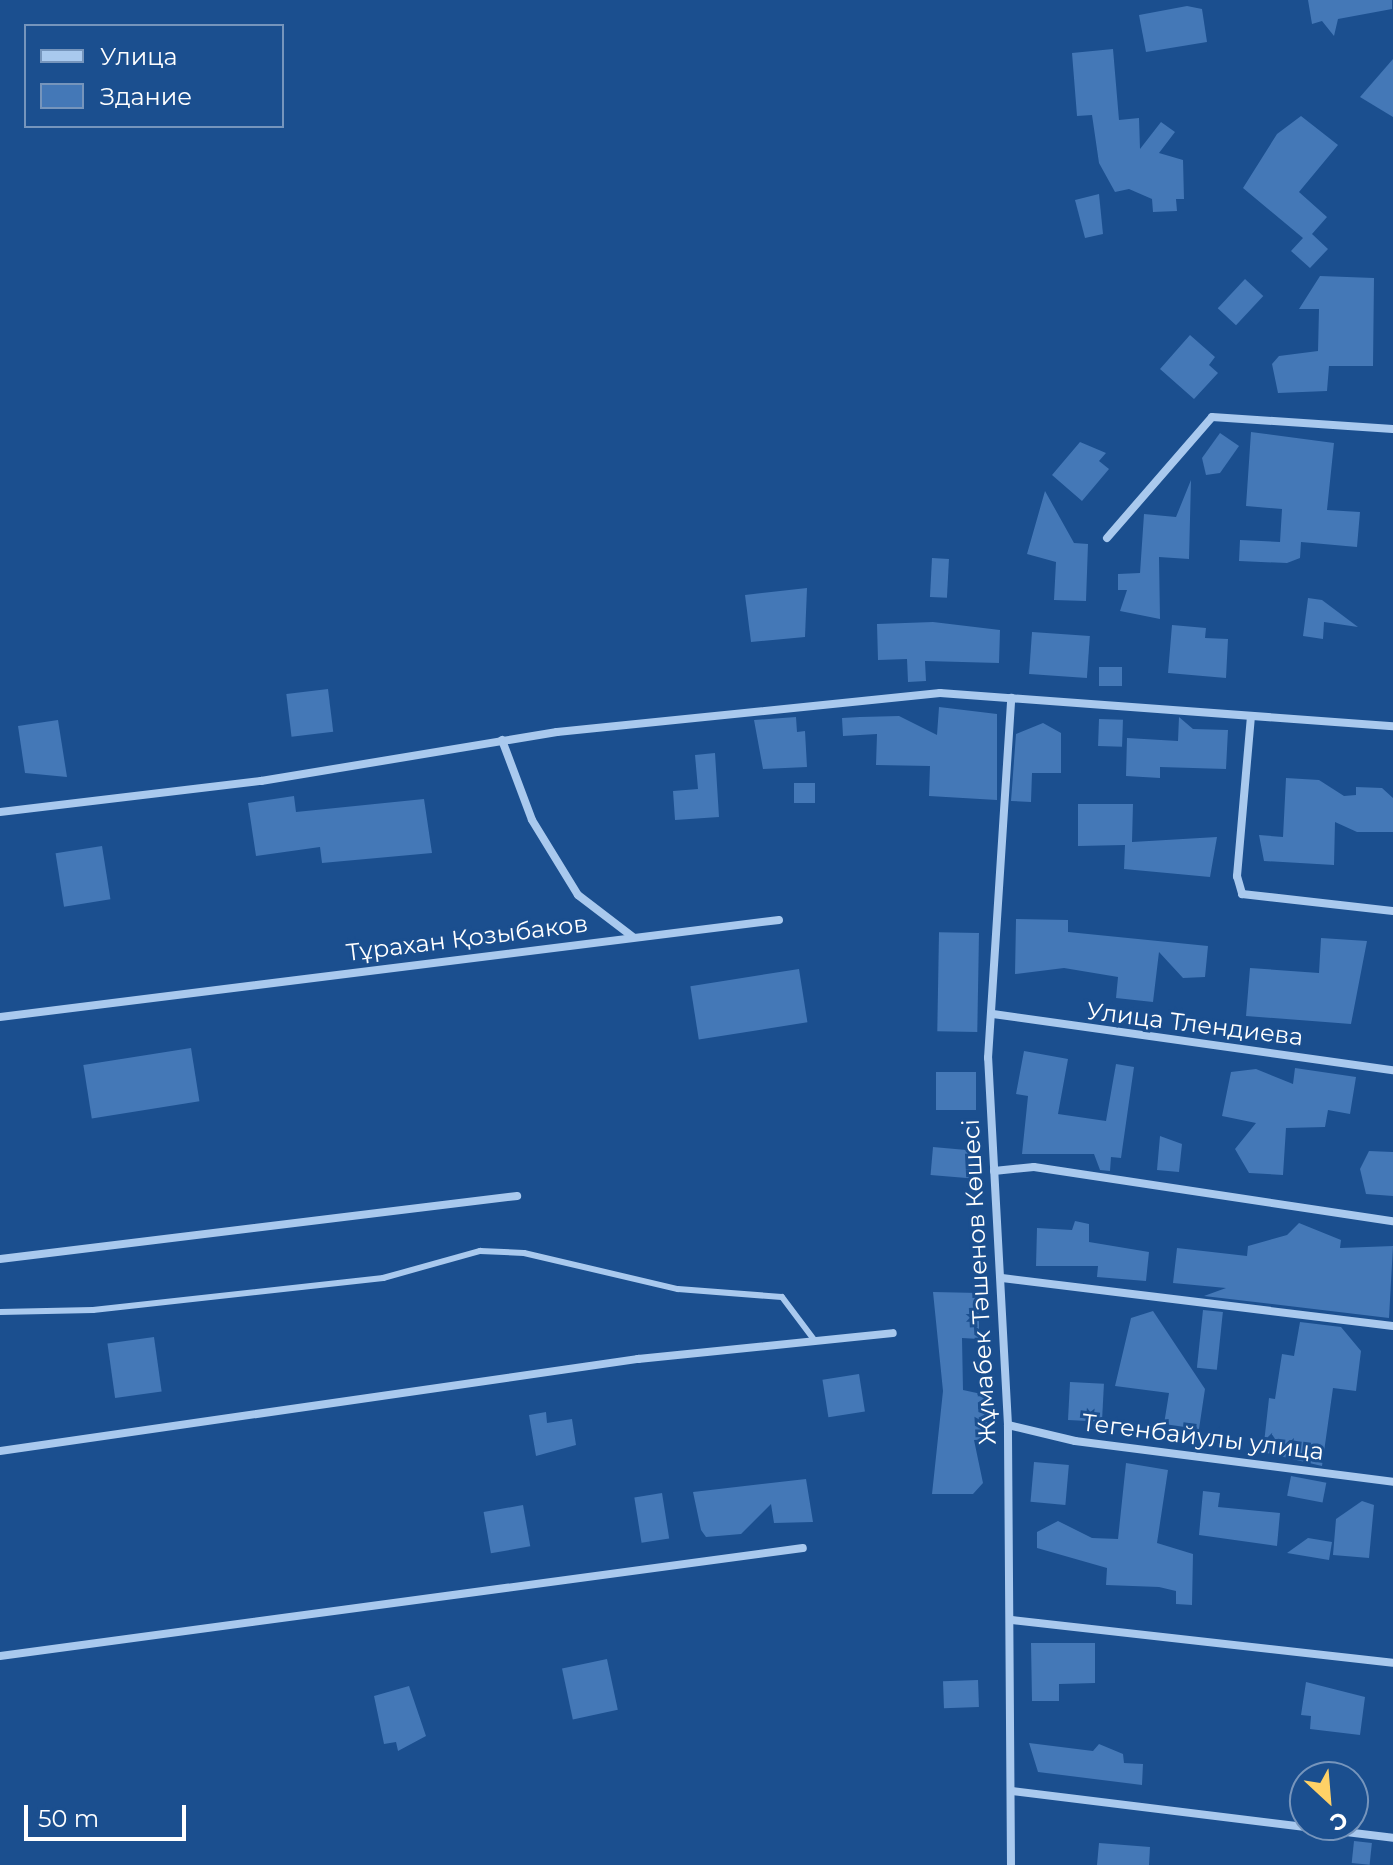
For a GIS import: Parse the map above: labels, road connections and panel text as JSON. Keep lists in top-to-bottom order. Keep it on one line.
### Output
{"streets":{"street":["Тұрахан Қозыбаков","Улица Тлендиева","Жұмабек Тәшенов Көшесі","Тегенбайулы улица"]},"crossings":[["Улица Тлендиева","Жұмабек Тәшенов Көшесі"],["Жұмабек Тәшенов Көшесі","Тегенбайулы улица"]],"legend":["Улица","Здание"],"scale_bar":"50 m","north":"bottom right"}
